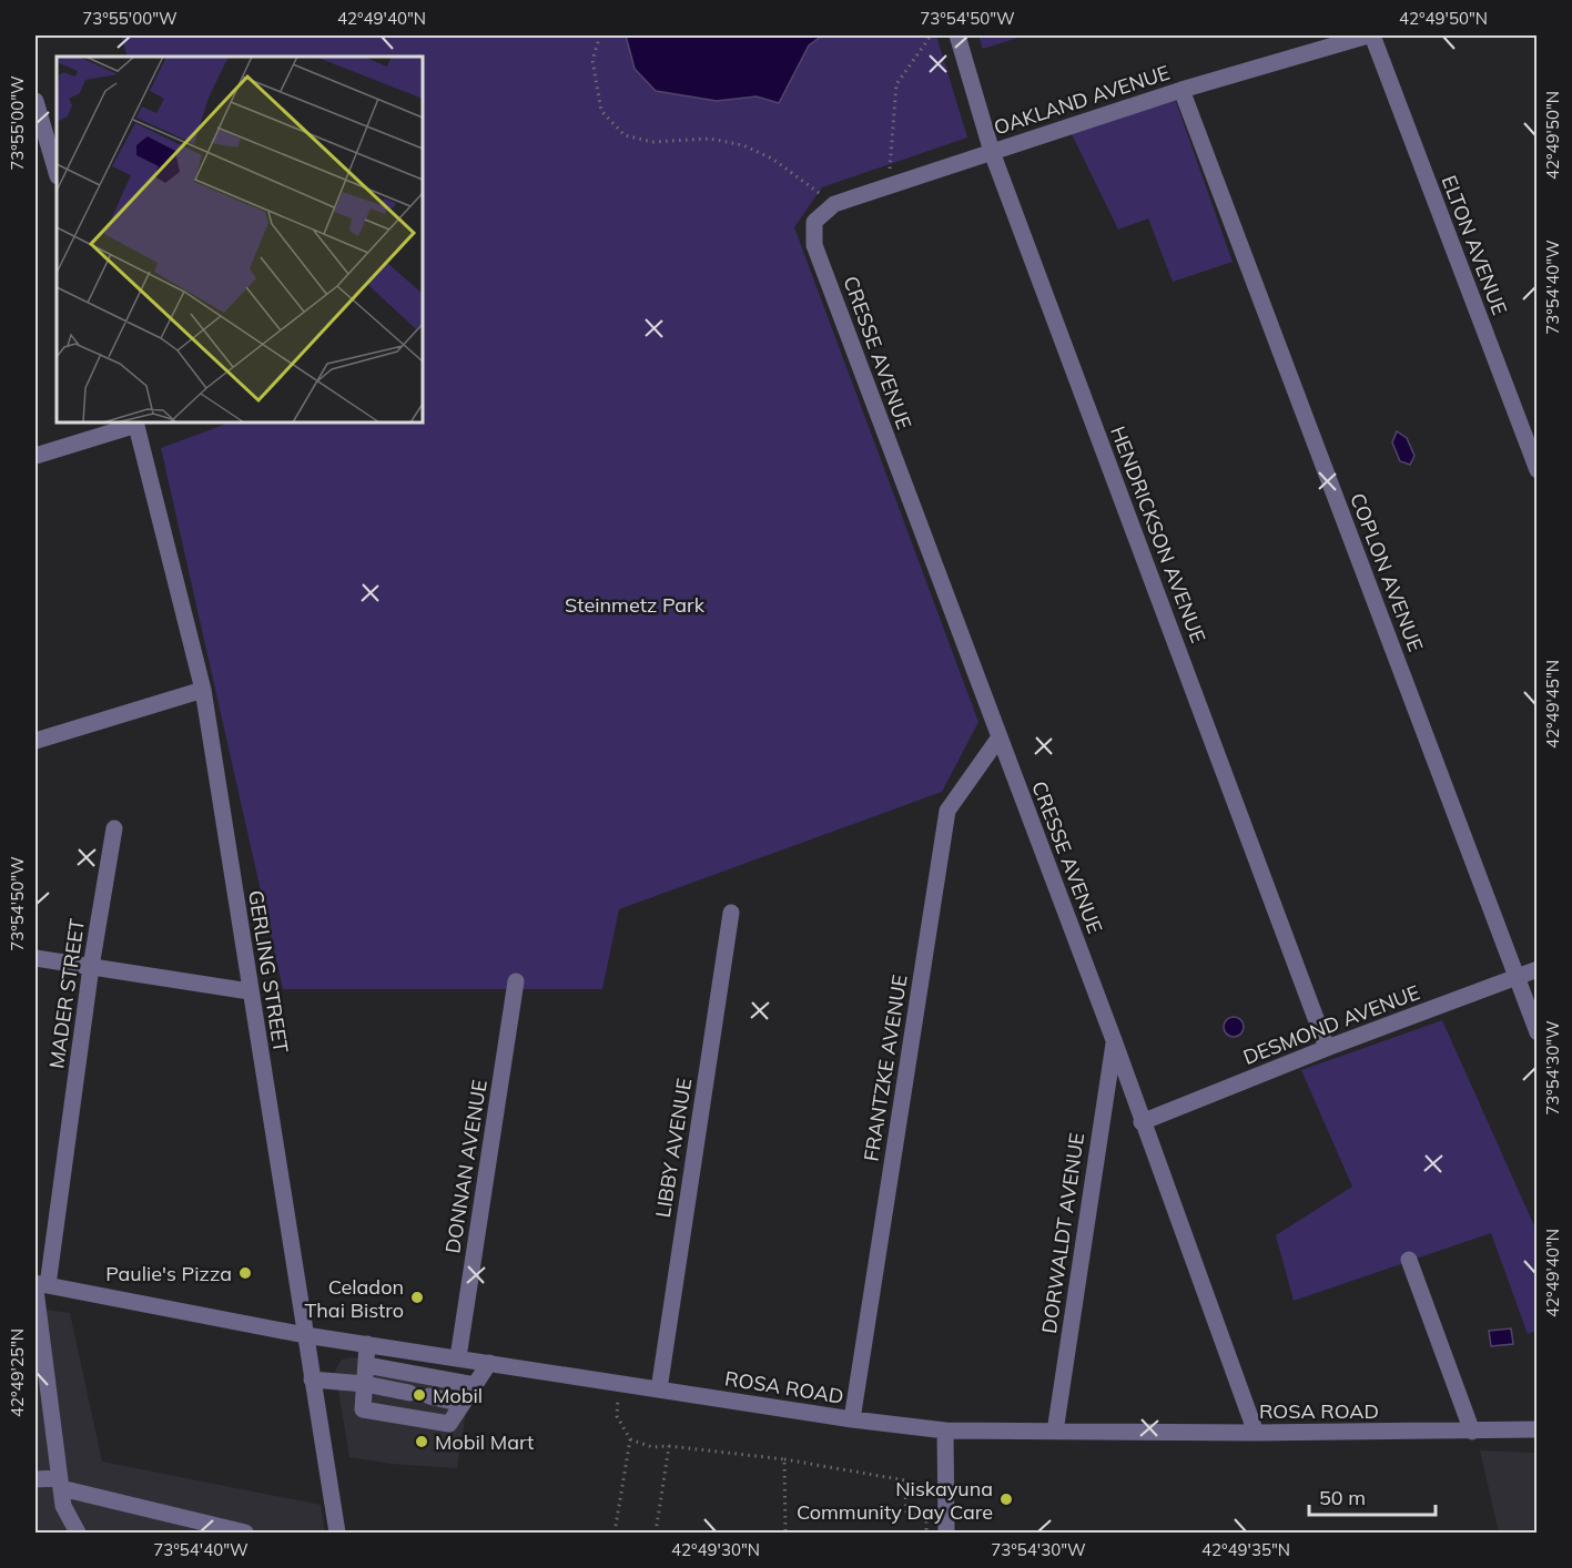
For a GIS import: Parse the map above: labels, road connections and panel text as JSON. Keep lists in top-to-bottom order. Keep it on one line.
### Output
{"streets":{"street":["OAKLAND AVENUE","ELTON AVENUE","CRESSE AVENUE","HENDRICKSON AVENUE","COPLON AVENUE","GERLING STREET","MADER STREET","DESMOND AVENUE","FRANTZKE AVENUE","LIBBY AVENUE","DONNAN AVENUE","DORWALDT AVENUE","ROSA ROAD"]},"crossings":[["OAKLAND AVENUE","ELTON AVENUE"],["OAKLAND AVENUE","CRESSE AVENUE"],["OAKLAND AVENUE","HENDRICKSON AVENUE"],["OAKLAND AVENUE","COPLON AVENUE"],["CRESSE AVENUE","DESMOND AVENUE"],["CRESSE AVENUE","FRANTZKE AVENUE"],["CRESSE AVENUE","DORWALDT AVENUE"],["CRESSE AVENUE","ROSA ROAD"],["HENDRICKSON AVENUE","DESMOND AVENUE"],["COPLON AVENUE","DESMOND AVENUE"],["GERLING STREET","ROSA ROAD"],["MADER STREET","ROSA ROAD"],["FRANTZKE AVENUE","ROSA ROAD"],["LIBBY AVENUE","ROSA ROAD"],["DONNAN AVENUE","ROSA ROAD"],["DORWALDT AVENUE","ROSA ROAD"]],"parks":["Steinmetz Park"],"places":["Paulie's Pizza","Celadon Thai Bistro","Mobil","Mobil Mart","Niskayuna Community Day Care"],"scale_bar":"50 m","coordinates":["73°55'00\"W","42°49'40\"N","73°54'50\"W","42°49'50\"N","73°54'40\"W","42°49'45\"N","73°54'30\"W","42°49'25\"N","42°49'30\"N","42°49'35\"N"]}
